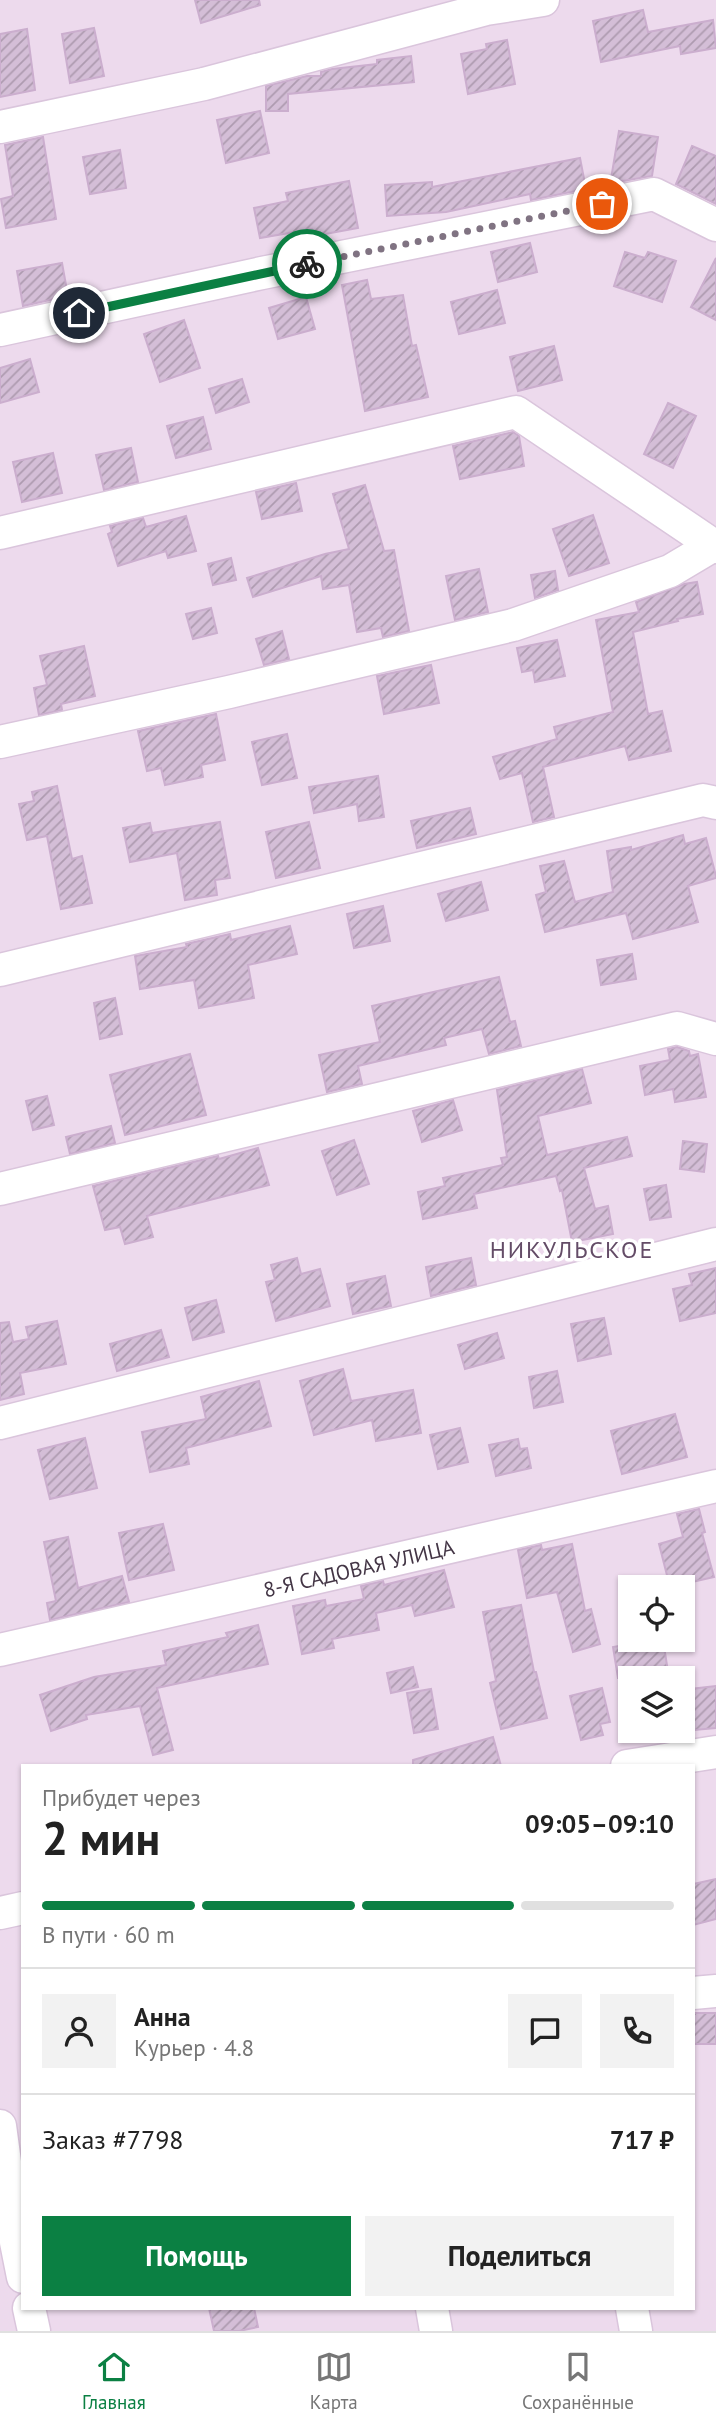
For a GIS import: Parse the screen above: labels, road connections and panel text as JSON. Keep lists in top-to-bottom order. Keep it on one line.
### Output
{"streets":{"street":["8-Я САДОВАЯ УЛИЦА"]},"districts":["НИКУЛЬСКОЕ"],"page":{"heading":["2 мин","Прибудет через","09:05–09:10"],"panel":["Анна","Курьер · 4.8","Заказ #7798","717 ₽"],"bar":"В пути · 60 m","buttons":["Помощь","Поделиться"],"tabs":["Главная","Карта","Сохранённые"]}}
